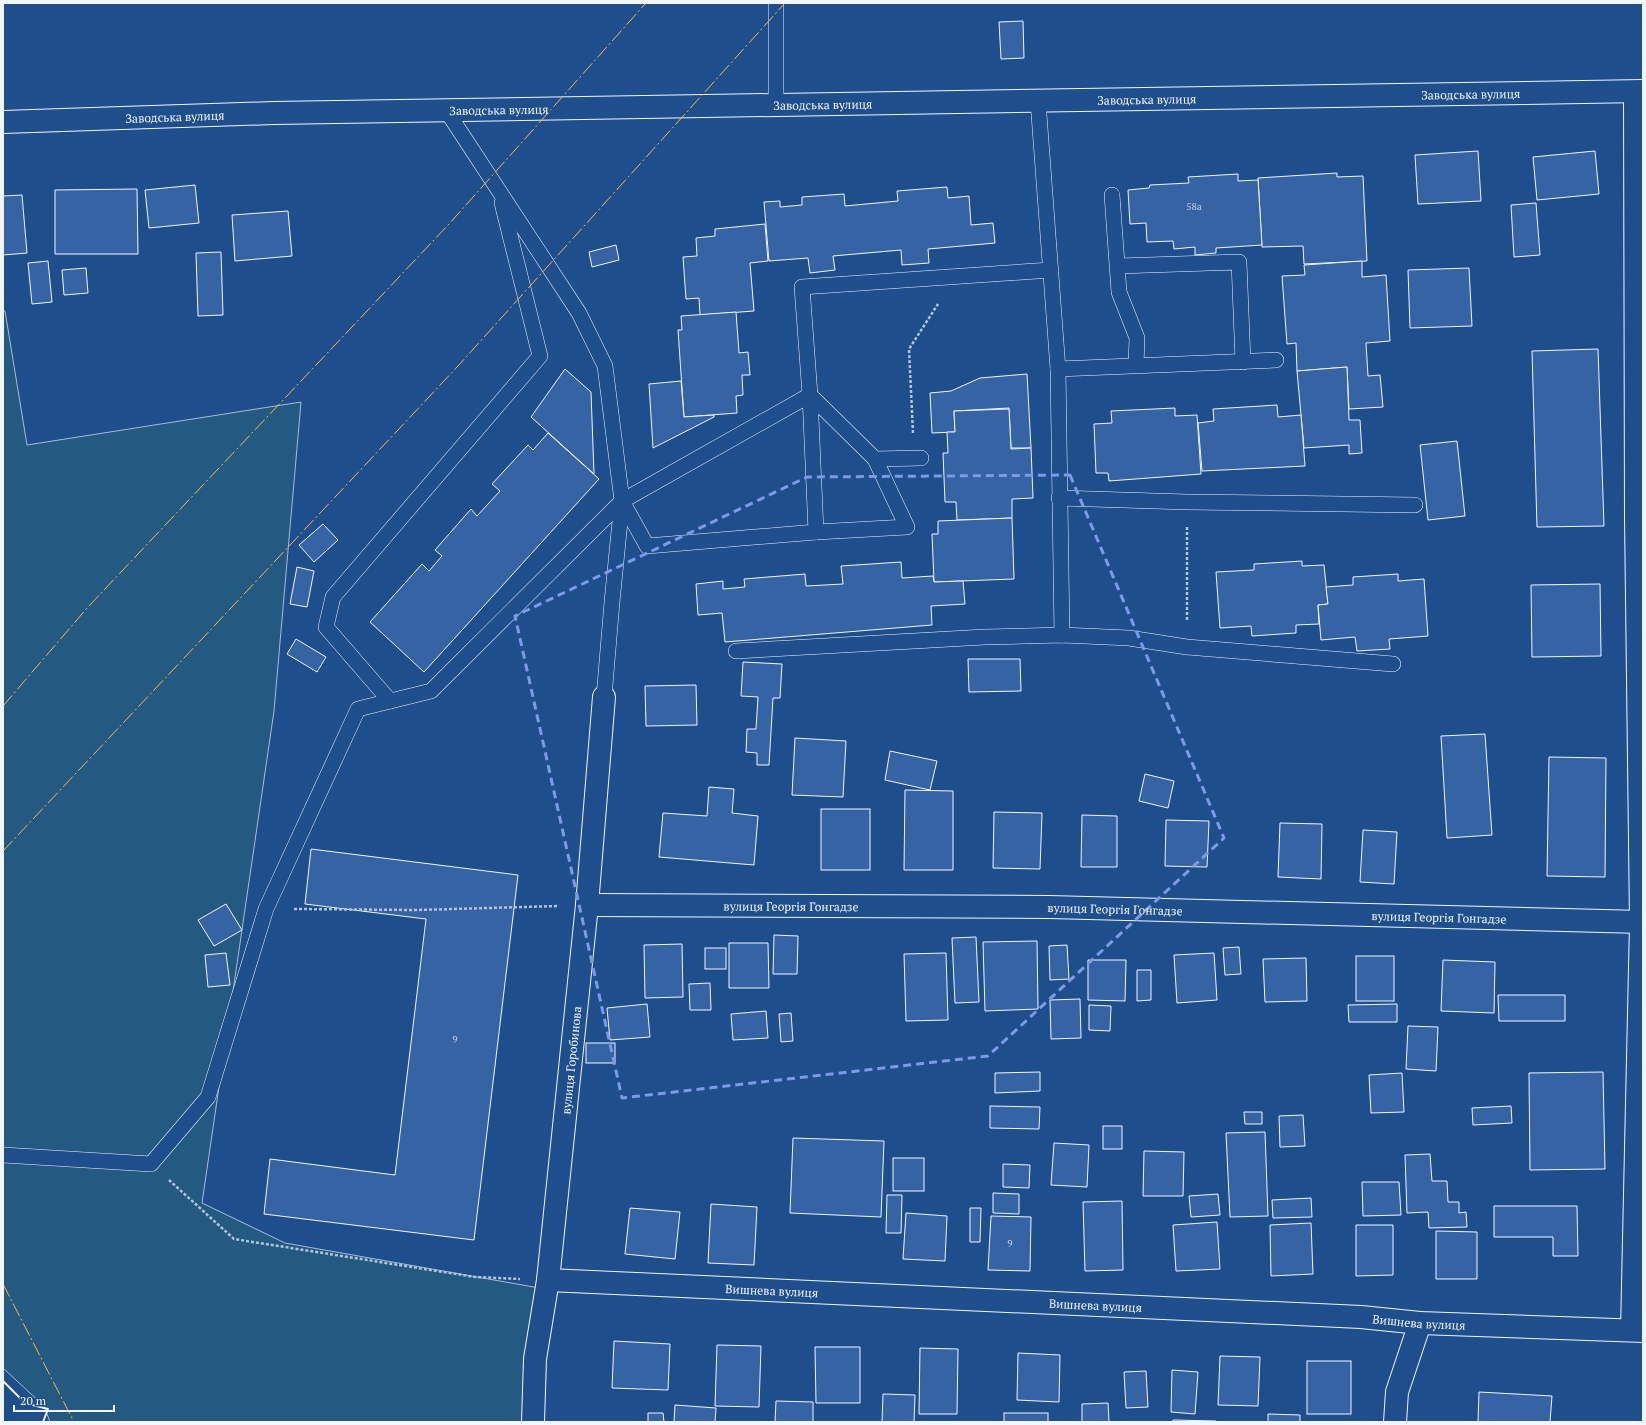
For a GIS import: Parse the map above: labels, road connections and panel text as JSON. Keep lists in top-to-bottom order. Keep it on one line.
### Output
{"streets":{"street":["Заводська вулиця","вулиця Георгія Гонгадзе","вулиця Горобинова","Вишнева вулиця"]},"crossings":[["вулиця Георгія Гонгадзе","вулиця Горобинова"],["вулиця Горобинова","Вишнева вулиця"]],"house_numbers":["58а","9","9"],"scale_bar":"20 m"}
